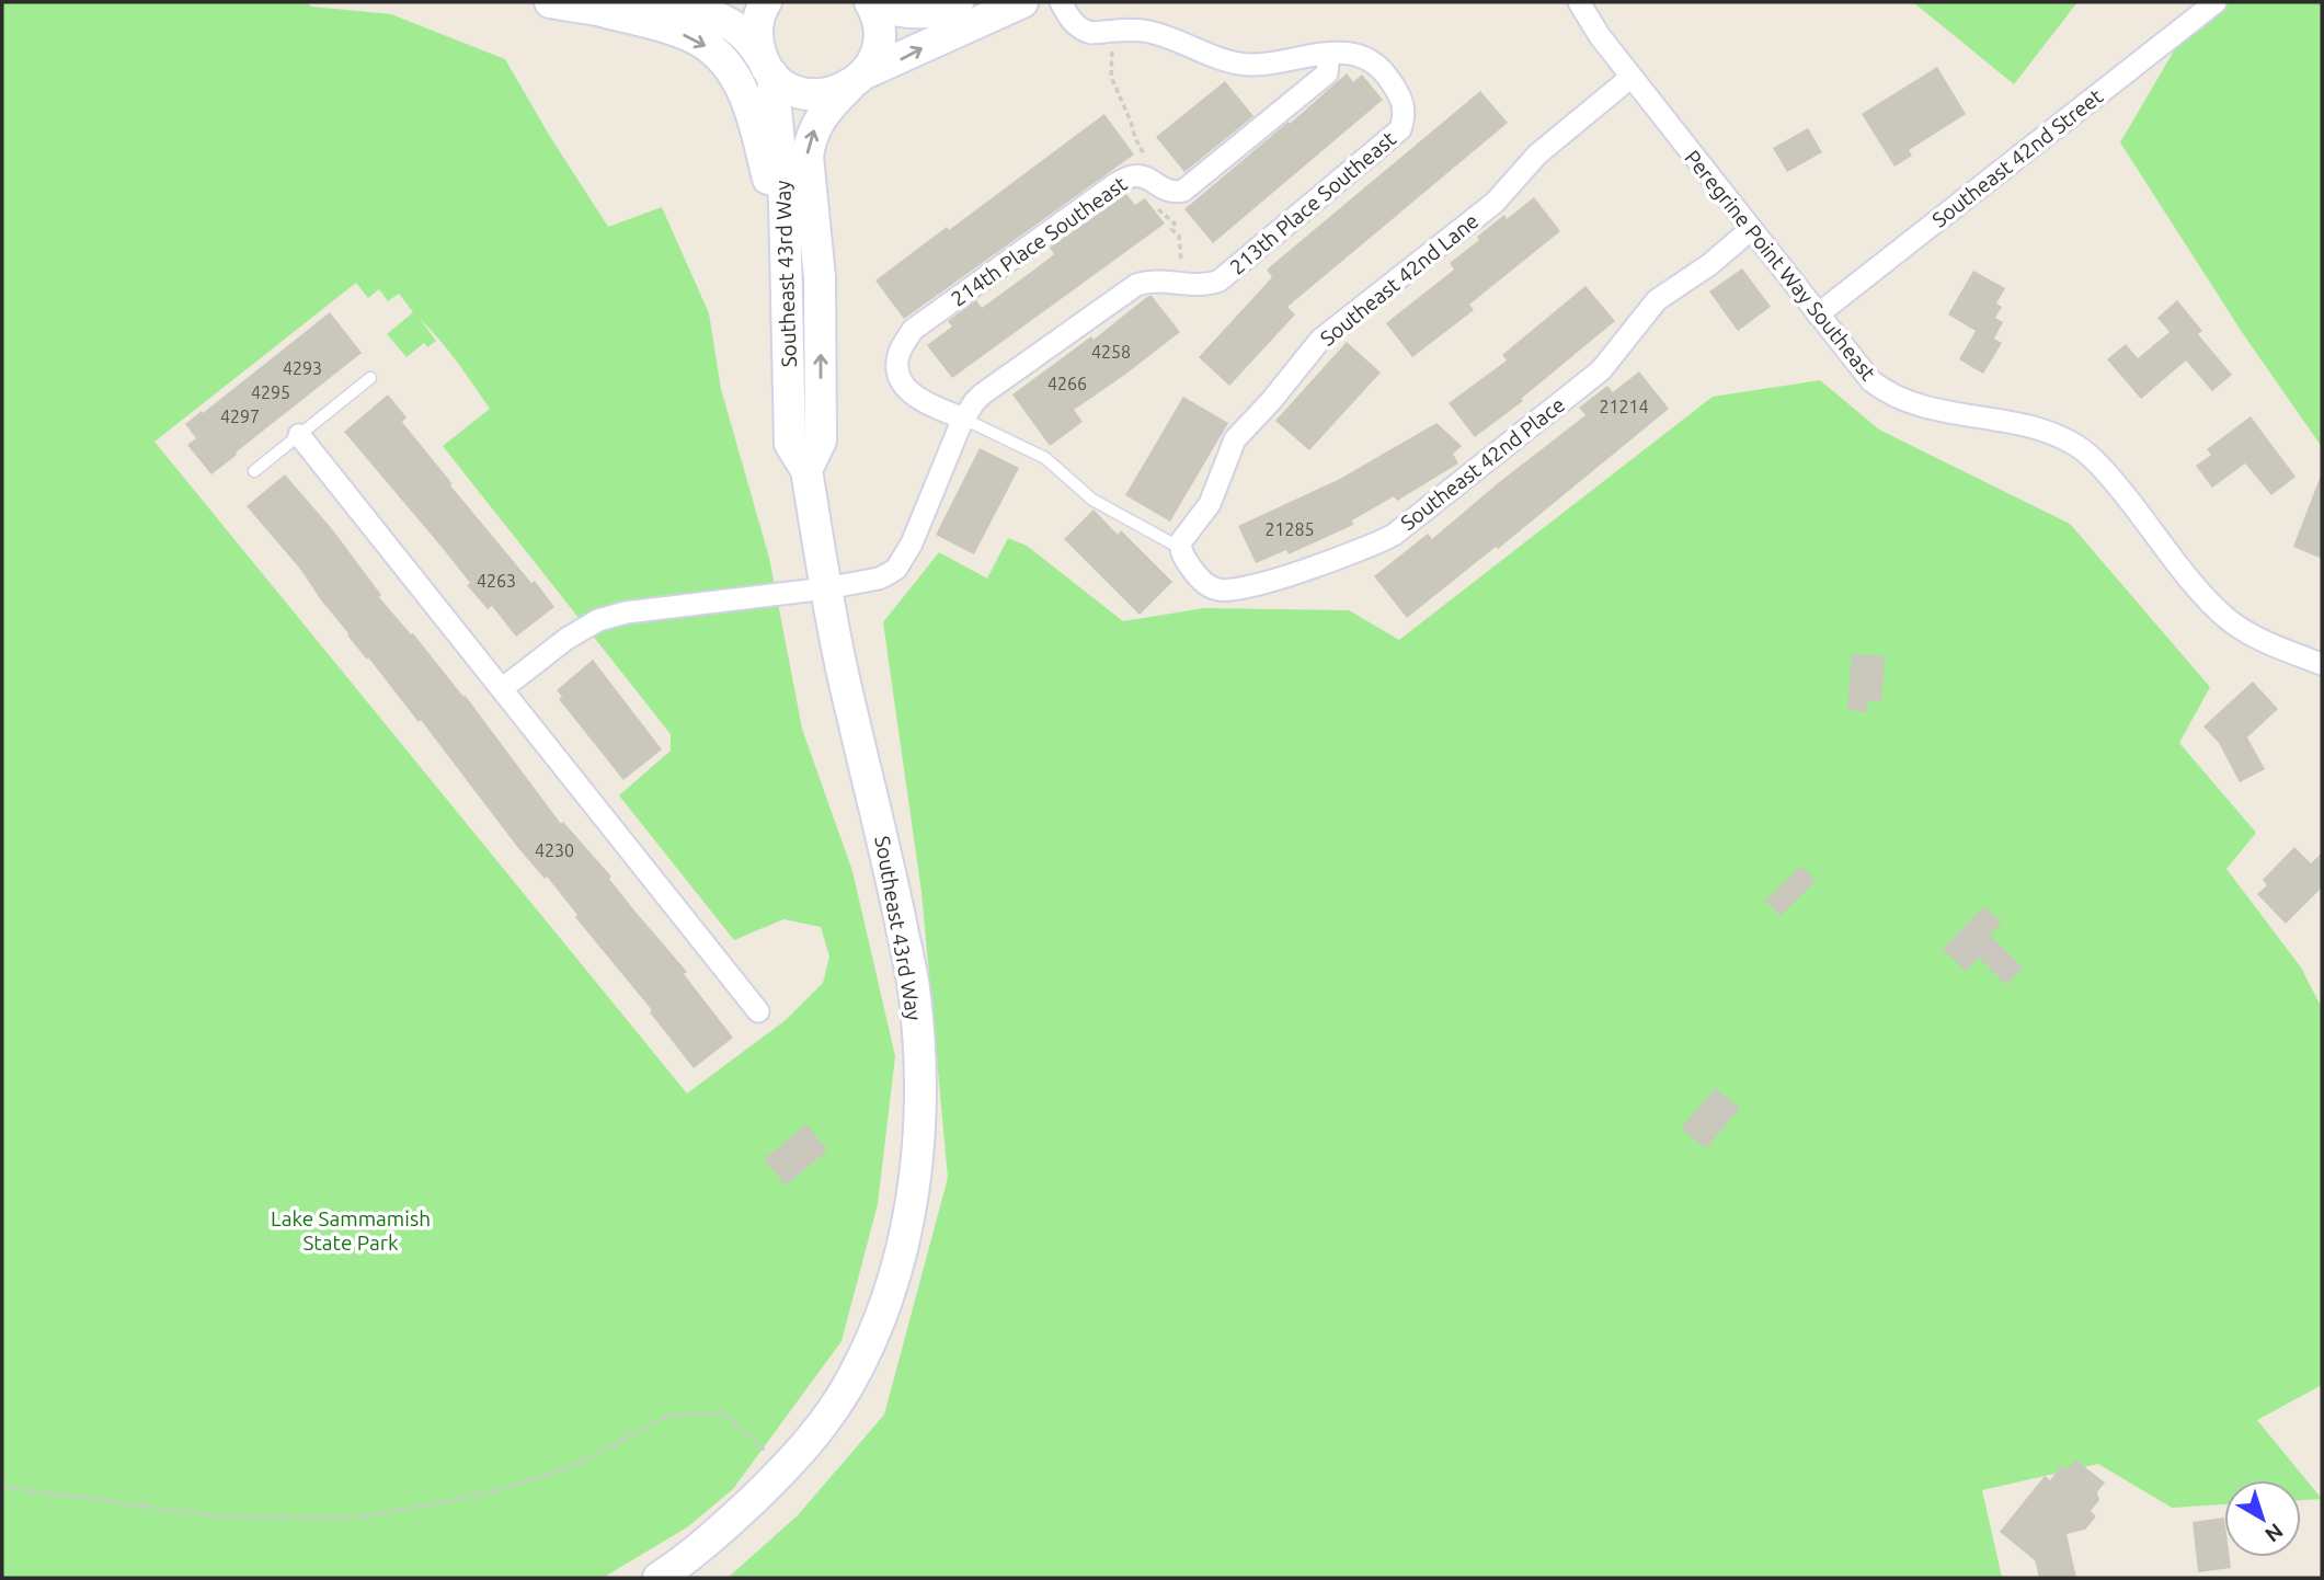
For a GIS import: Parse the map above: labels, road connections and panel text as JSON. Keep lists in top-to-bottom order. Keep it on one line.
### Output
{"streets":{"main road":["Southeast 43rd Way"],"street":["Southeast 42nd Street","213th Place Southeast","214th Place Southeast","Peregrine Point Way Southeast","Southeast 42nd Lane","Southeast 42nd Place"]},"crossings":[["Southeast 42nd Street","Peregrine Point Way Southeast"],["213th Place Southeast","214th Place Southeast"],["213th Place Southeast","Southeast 43rd Way"],["Peregrine Point Way Southeast","Southeast 42nd Lane"],["Peregrine Point Way Southeast","Southeast 42nd Place"],["Southeast 42nd Lane","Southeast 42nd Place"]],"parks":["Lake Sammamish State Park"],"house_numbers":["4258","4293","4266","4295","21214","4297","21285","4263","4230"],"north":"bottom right"}
